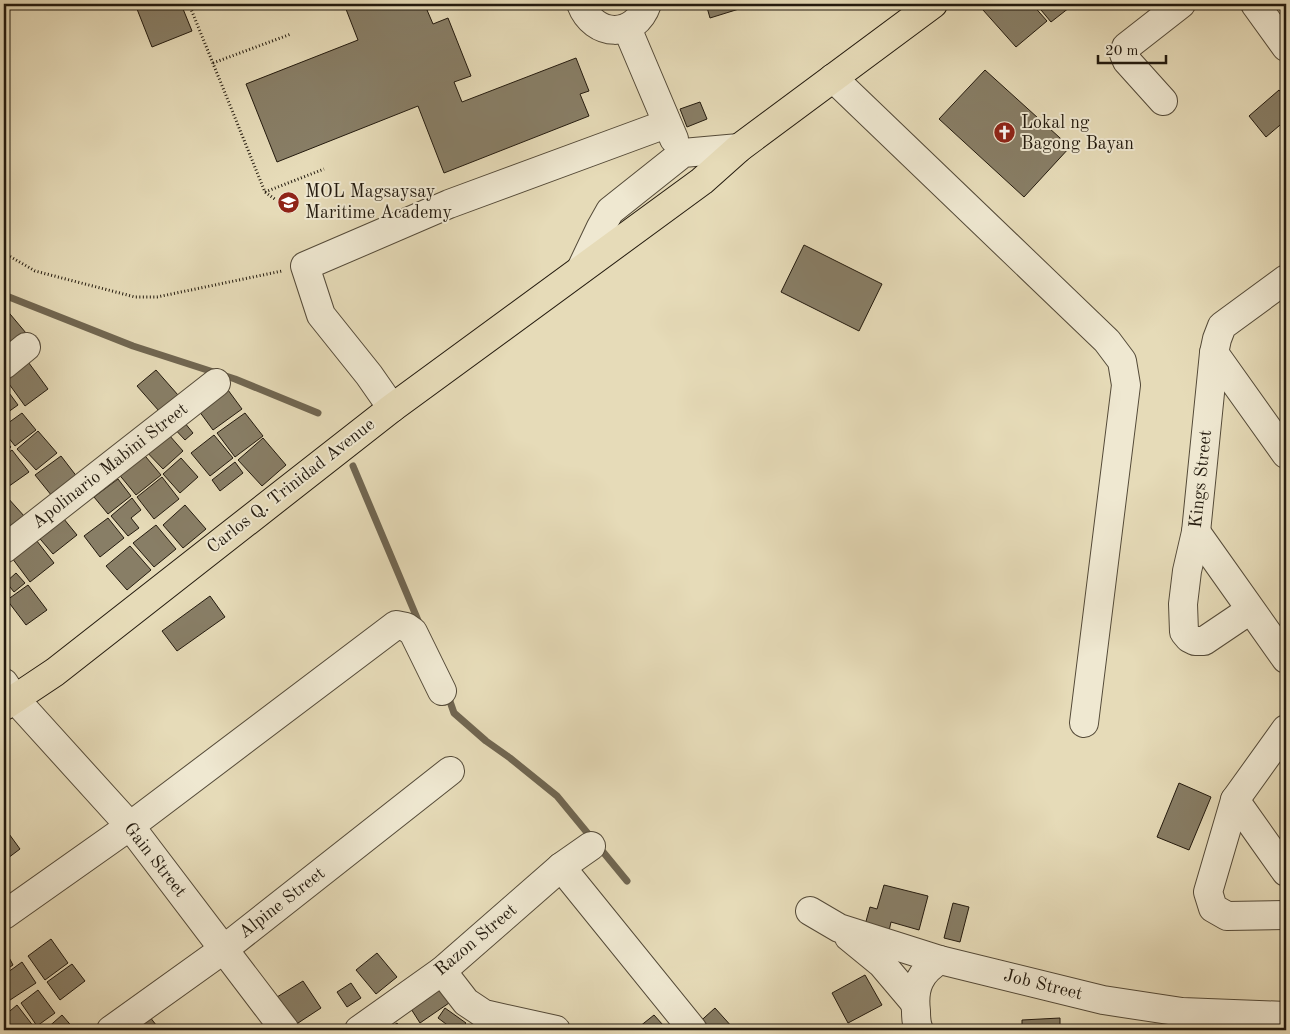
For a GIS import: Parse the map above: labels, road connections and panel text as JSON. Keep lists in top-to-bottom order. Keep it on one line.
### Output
{"streets":{"main road":["Carlos Q. Trinidad Avenue"],"street":["Apolinario Mabini Street","Kings Street","Gain Street","Alpine Street","Razon Street","Job Street"]},"crossings":[["Carlos Q. Trinidad Avenue","Gain Street"],["Gain Street","Alpine Street"]],"places":{"church":["Lokal ng Bagong Bayan"],"school or university":["MOL Magsaysay Maritime Academy"]},"scale_bar":"20 m"}
